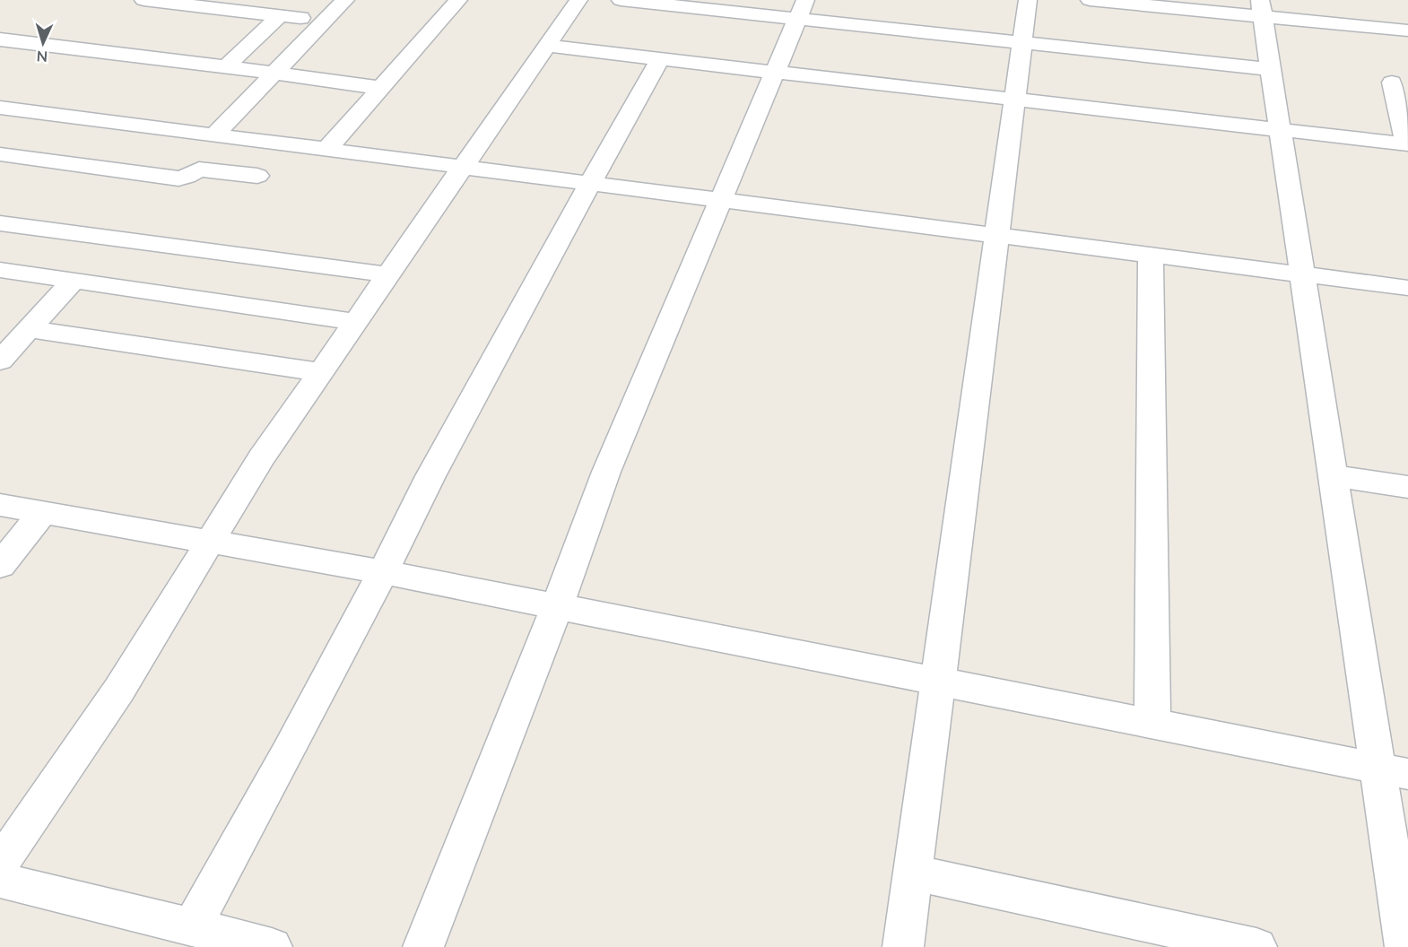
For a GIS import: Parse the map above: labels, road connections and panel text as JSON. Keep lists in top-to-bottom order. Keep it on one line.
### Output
{"north":"bottom"}
